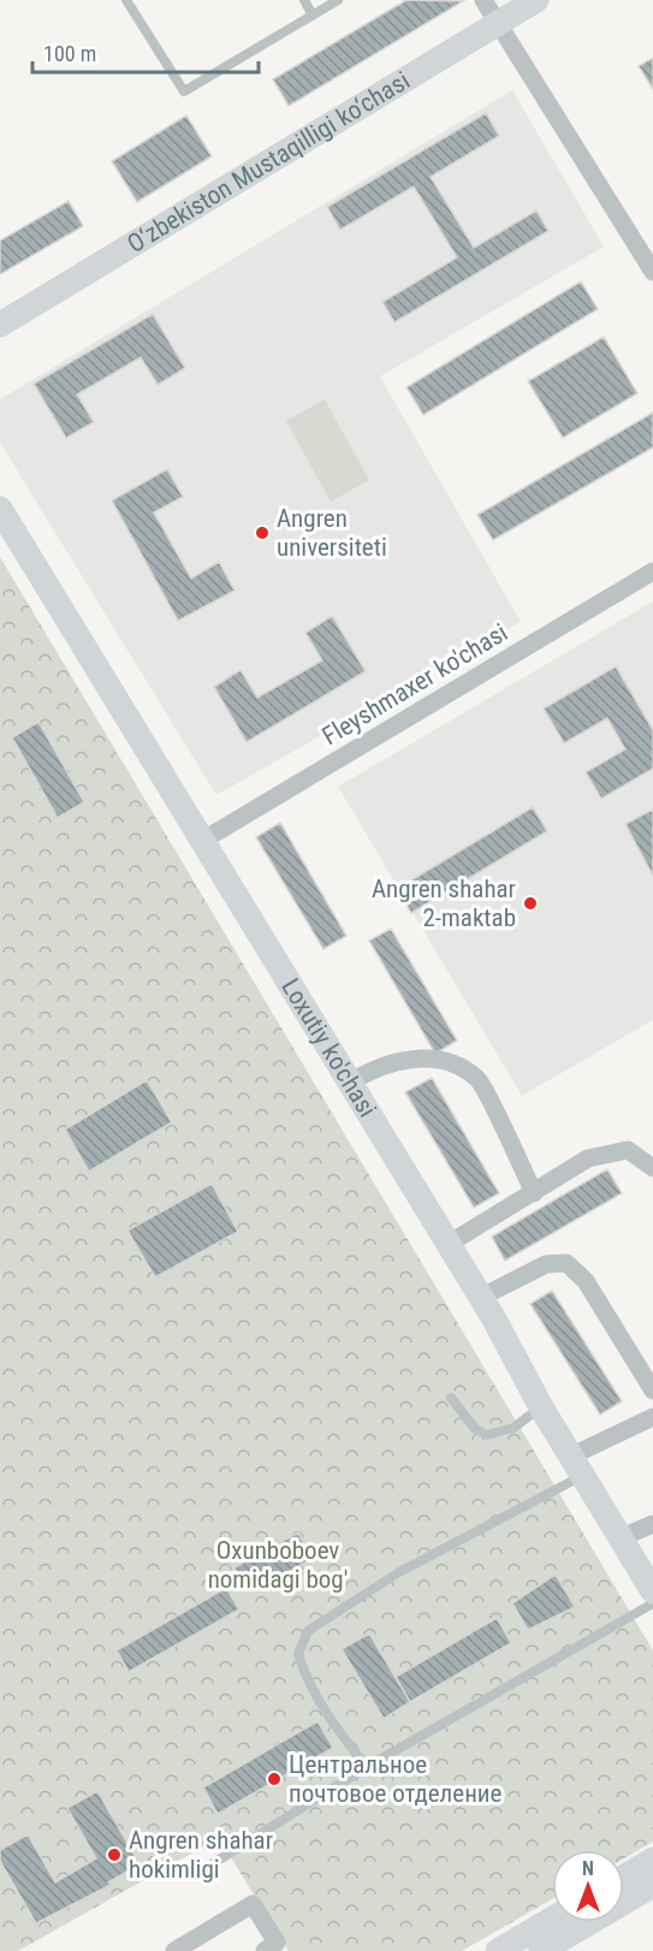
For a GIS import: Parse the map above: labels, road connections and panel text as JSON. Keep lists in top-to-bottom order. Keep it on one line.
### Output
{"streets":{"street":["O‘zbekiston Mustaqilligi ko‘chasi","Fleyshmaxer ko'chasi","Loxutiy ko'chasi"]},"crossings":[["Fleyshmaxer ko'chasi","Loxutiy ko'chasi"]],"parks":["Oxunboboev nomidagi bog'"],"places":["Angren universiteti","Angren shahar 2-maktab","Центральное почтовое отделение","Angren shahar hokimligi"],"scale_bar":"100 m","north":"top"}
